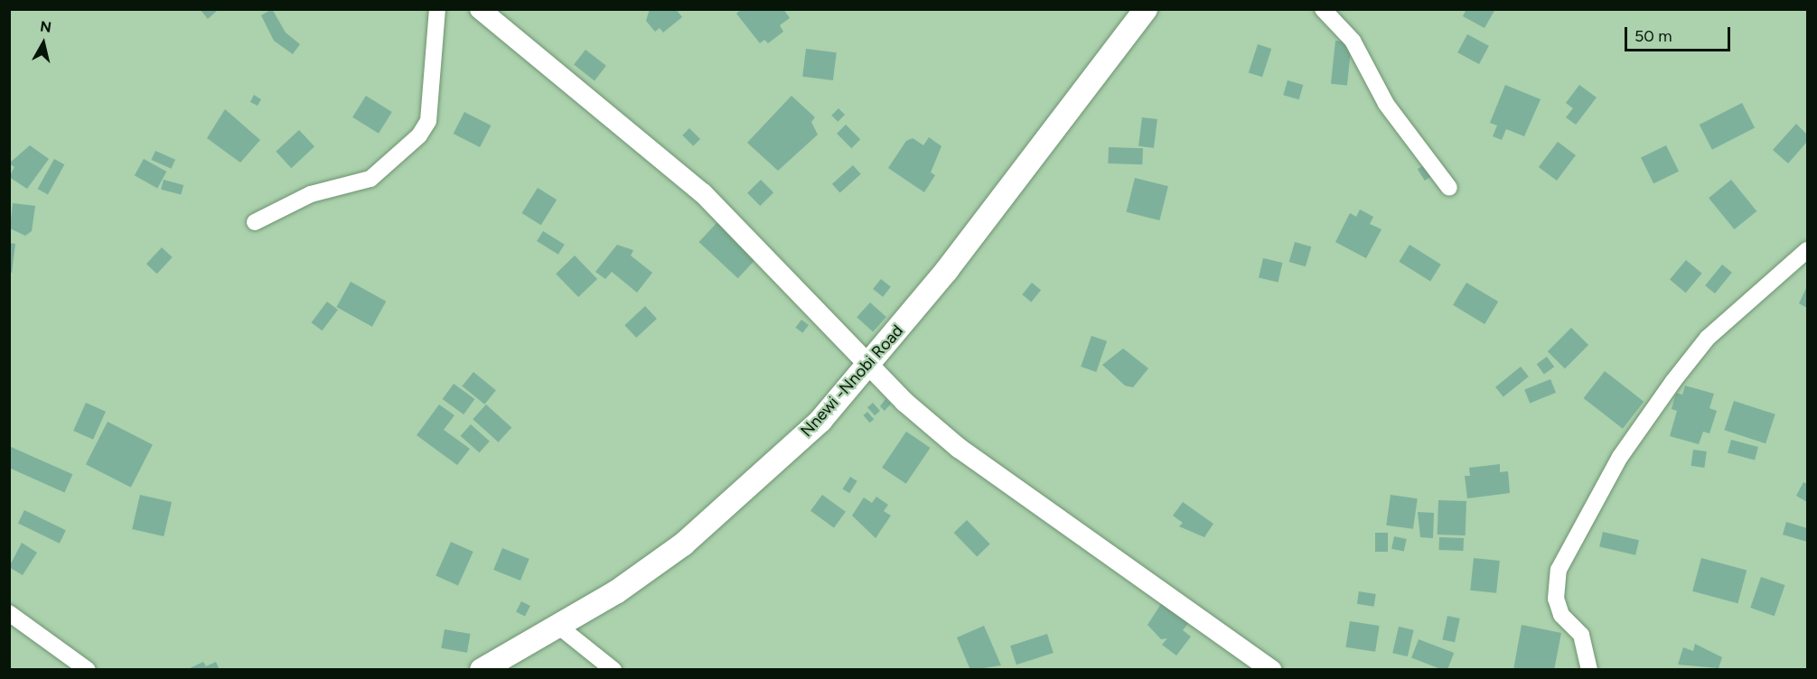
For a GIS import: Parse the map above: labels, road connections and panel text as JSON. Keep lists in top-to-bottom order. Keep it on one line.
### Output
{"streets":{"main road":["Nnewi -Nnobi Road"]},"scale_bar":"50 m","north":"top"}
